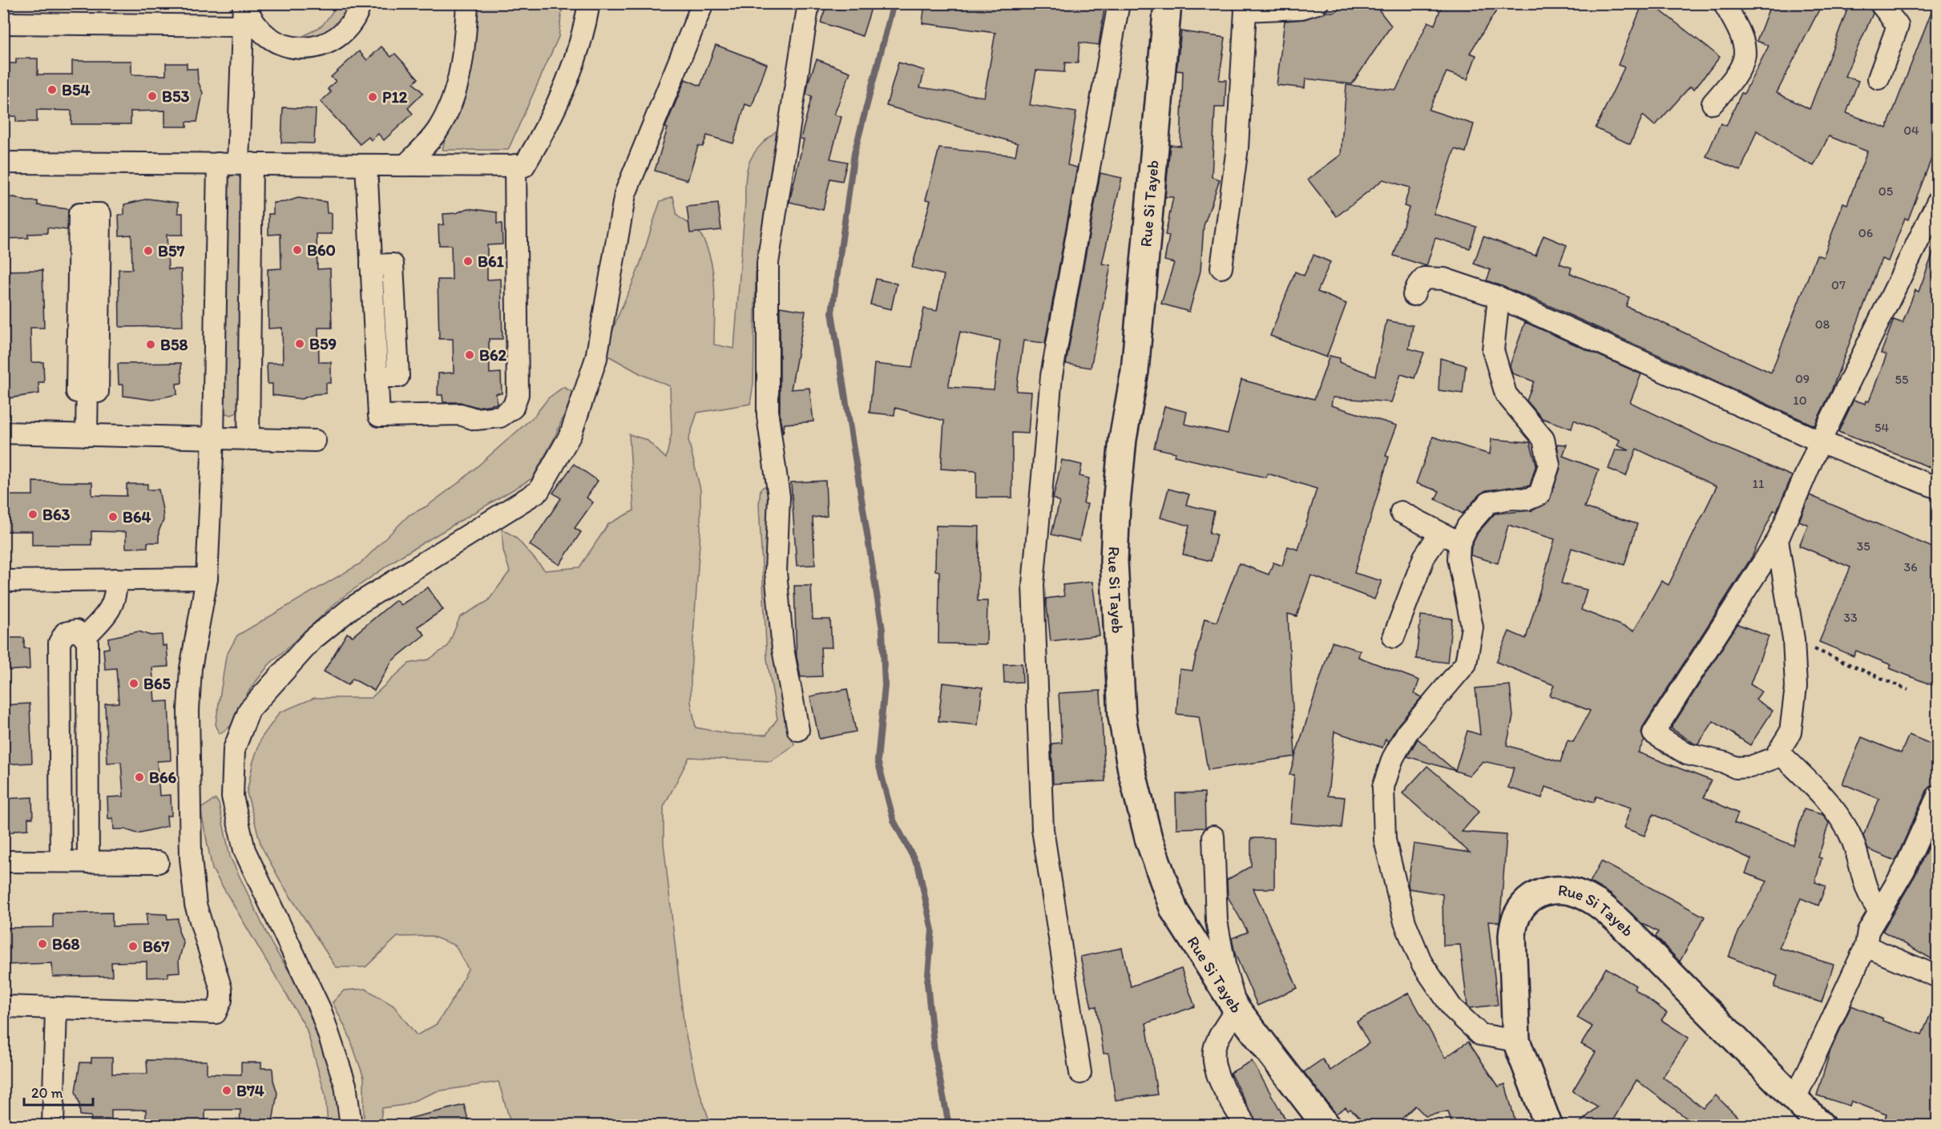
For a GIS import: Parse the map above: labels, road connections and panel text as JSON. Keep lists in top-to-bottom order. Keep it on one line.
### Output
{"streets":{"main road":["Rue Si Tayeb"]},"places":["B54","B53","P12","B60","B57","B61","B59","B58","B62","B63","B64","B65","B66","B68","B67","B74"],"house_numbers":["04","05","06","07","08","09","55","10","54","11","35","36","33"],"scale_bar":"20 m"}
